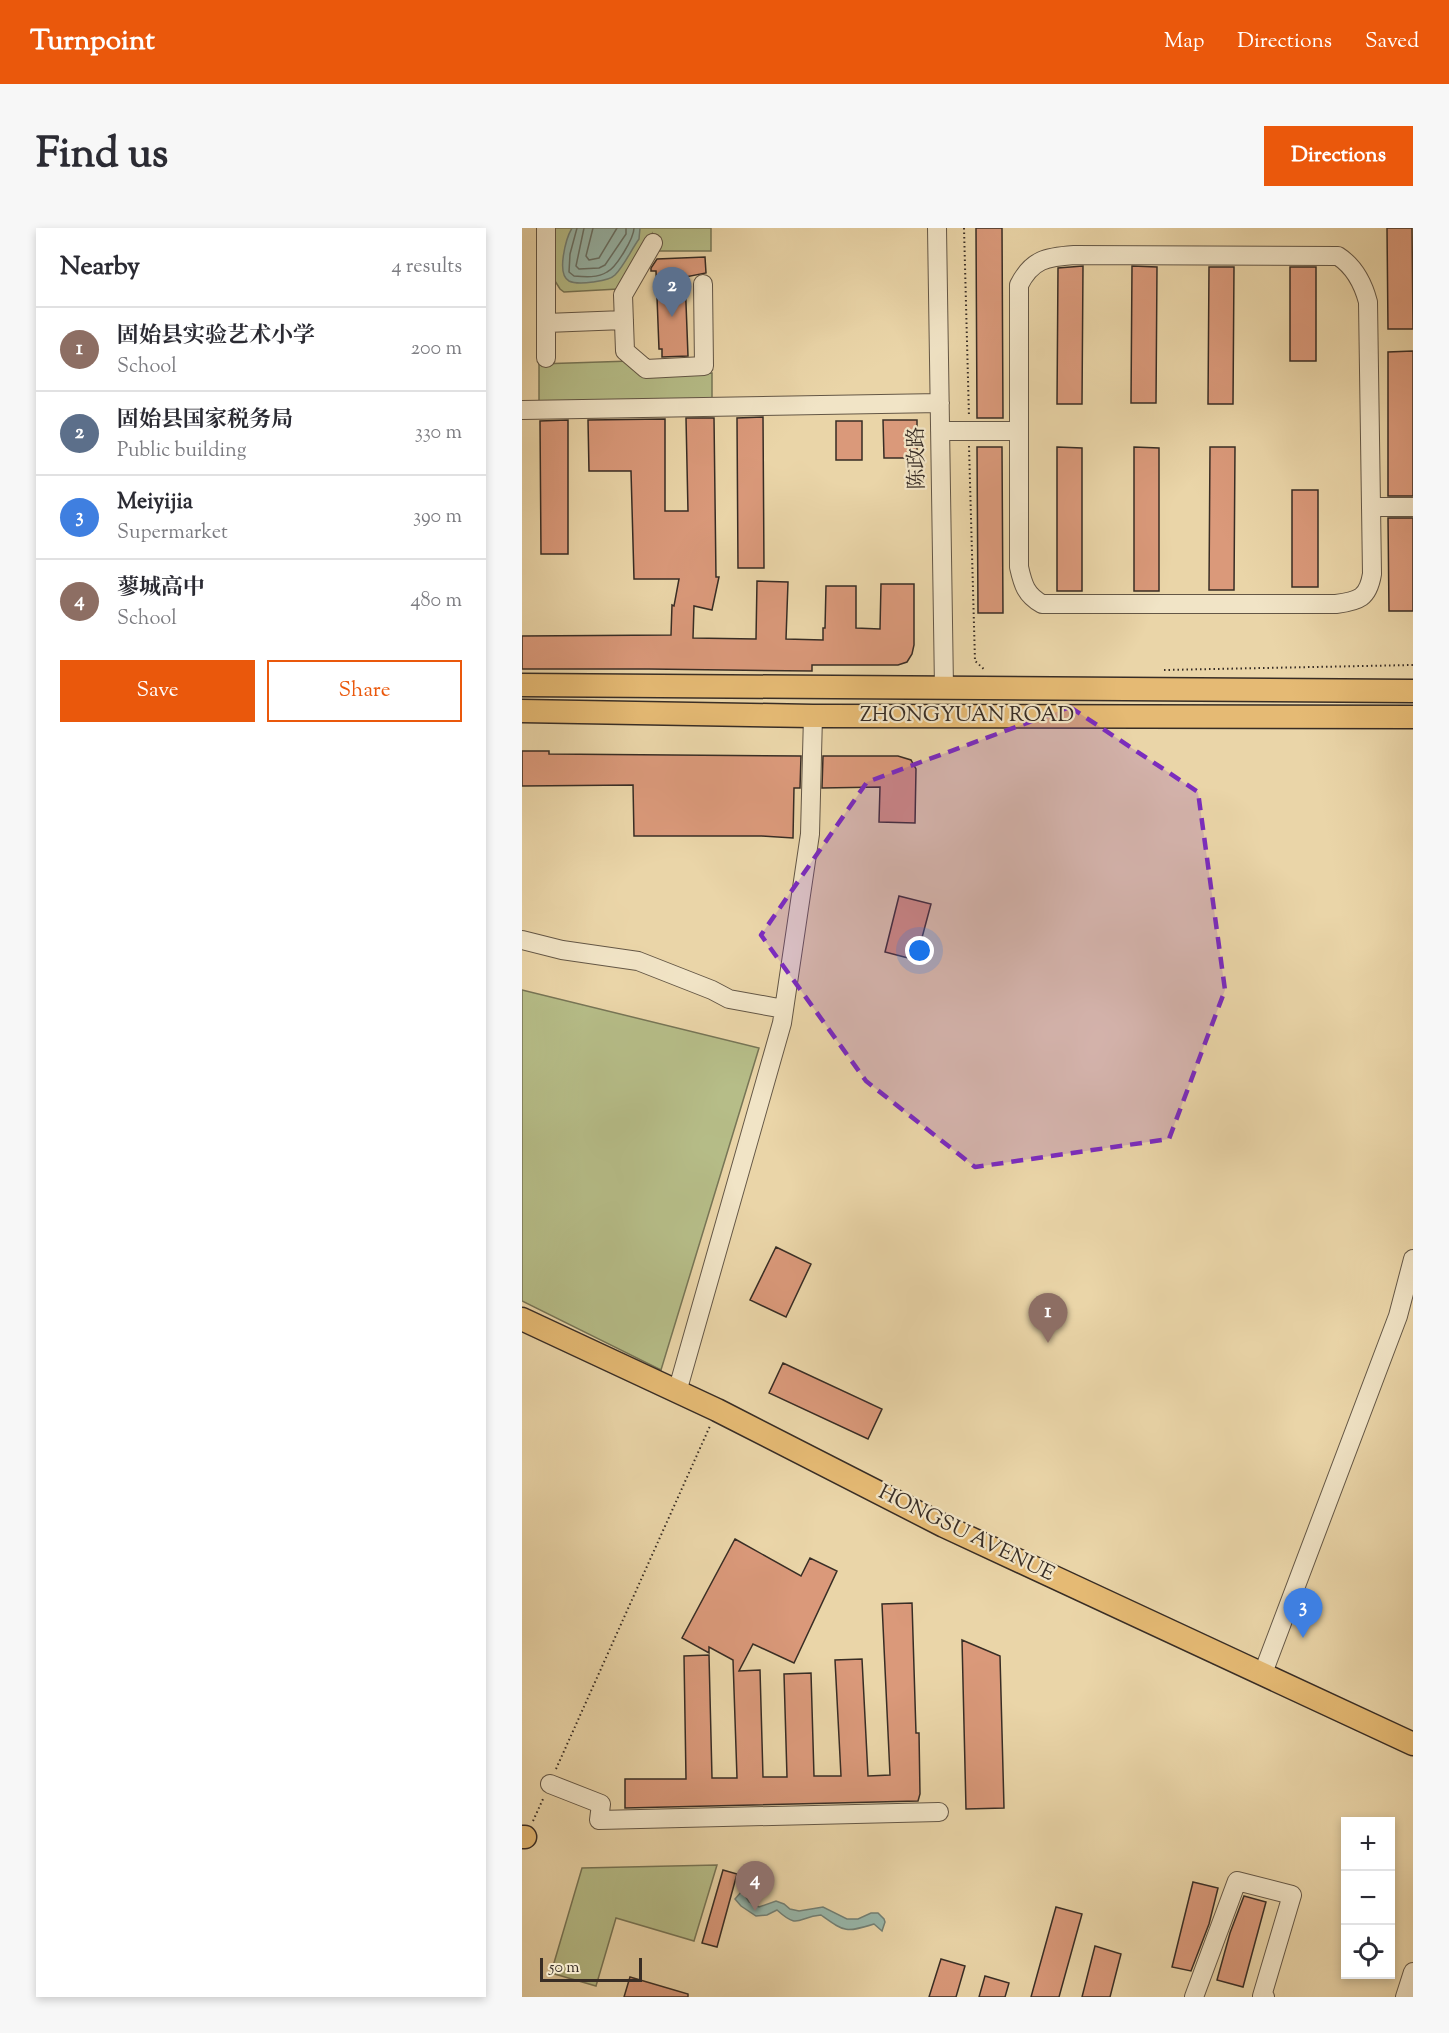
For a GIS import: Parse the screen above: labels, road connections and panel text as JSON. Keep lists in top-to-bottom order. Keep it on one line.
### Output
{"streets":{"main road":["ZHONGYUAN ROAD","HONGSU AVENUE"],"street":["陈政路"]},"crossings":[["陈政路","ZHONGYUAN ROAD"]],"scale_bar":"50 m","page":{"header":"Turnpoint","nav":["Map","Directions","Saved"],"title":"Find us","buttons":["Directions",["Save","Share"]],"heading":["Nearby","4 results"],"pins":["2","1","3","4"],"list":[{"mark":"1","name":"固始县实验艺术小学","note":"School","value":"200 m"},{"mark":"2","name":"固始县国家税务局","note":"Public building","value":"330 m"},{"mark":"3","name":"Meiyijia","note":"Supermarket","value":"390 m"},{"mark":"4","name":"蓼城高中","note":"School","value":"480 m"}],"map_buttons":["+","−"],"scale":"50 m"}}
